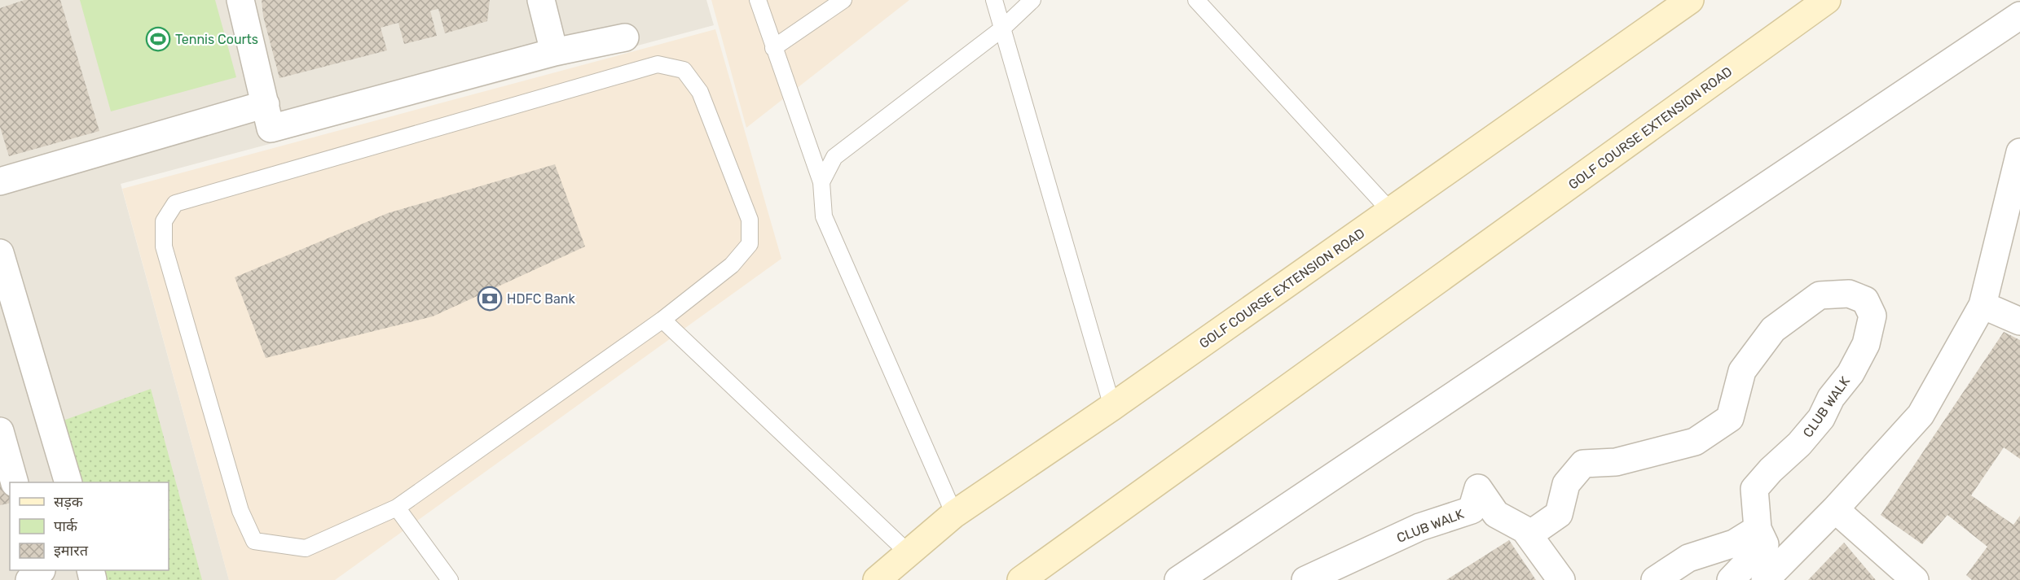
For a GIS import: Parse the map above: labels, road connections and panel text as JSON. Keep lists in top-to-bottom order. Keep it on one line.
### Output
{"streets":{"main road":["GOLF COURSE EXTENSION ROAD"],"street":["CLUB WALK"]},"places":{"sports":["Tennis Courts"],"bank":["HDFC Bank"]},"legend":["सड़क","पार्क","इमारत"]}
